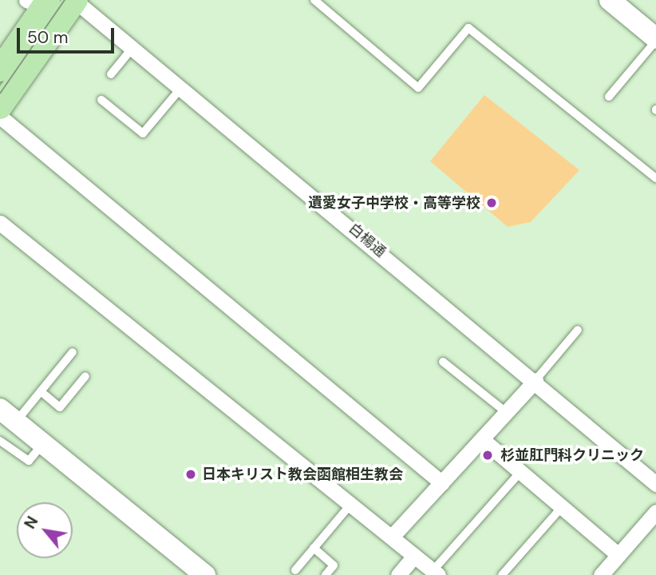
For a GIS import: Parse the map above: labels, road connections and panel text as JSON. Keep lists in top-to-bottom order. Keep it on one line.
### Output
{"streets":{"street":["白楊通"]},"places":["遺愛女子中学校・高等学校","杉並肛門科クリニック","日本キリスト教会函館相生教会"],"scale_bar":"50 m","north":"top left"}
